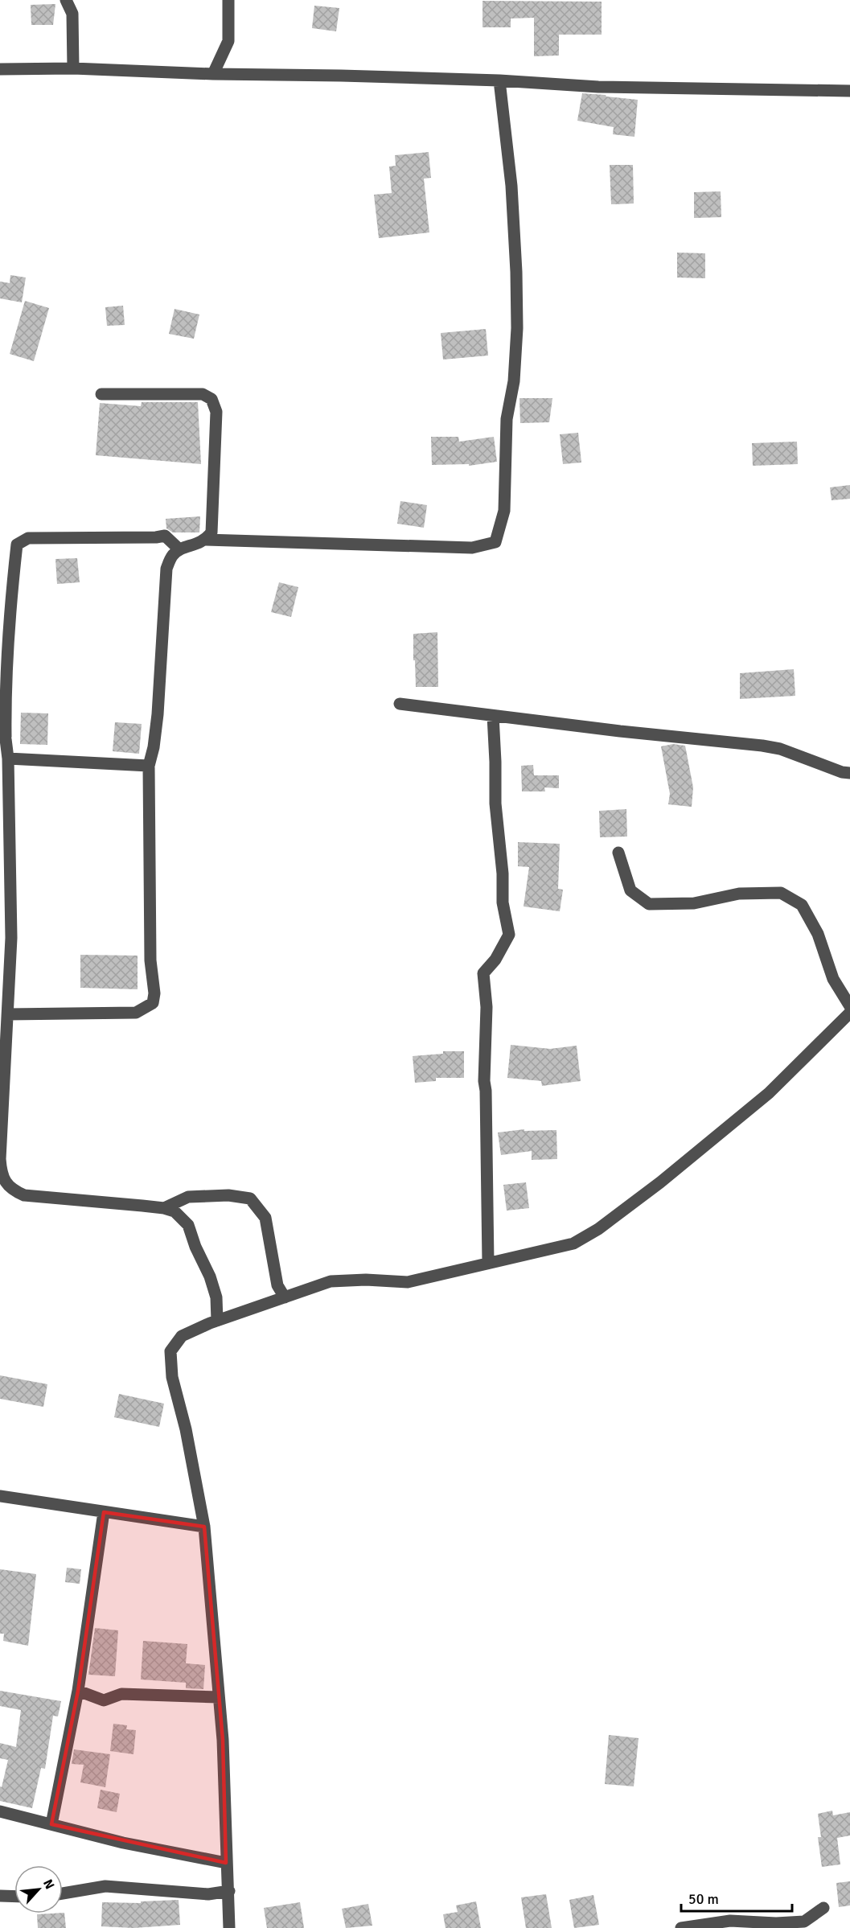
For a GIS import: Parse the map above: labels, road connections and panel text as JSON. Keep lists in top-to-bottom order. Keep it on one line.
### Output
{"scale_bar":"50 m","north":"top right"}
